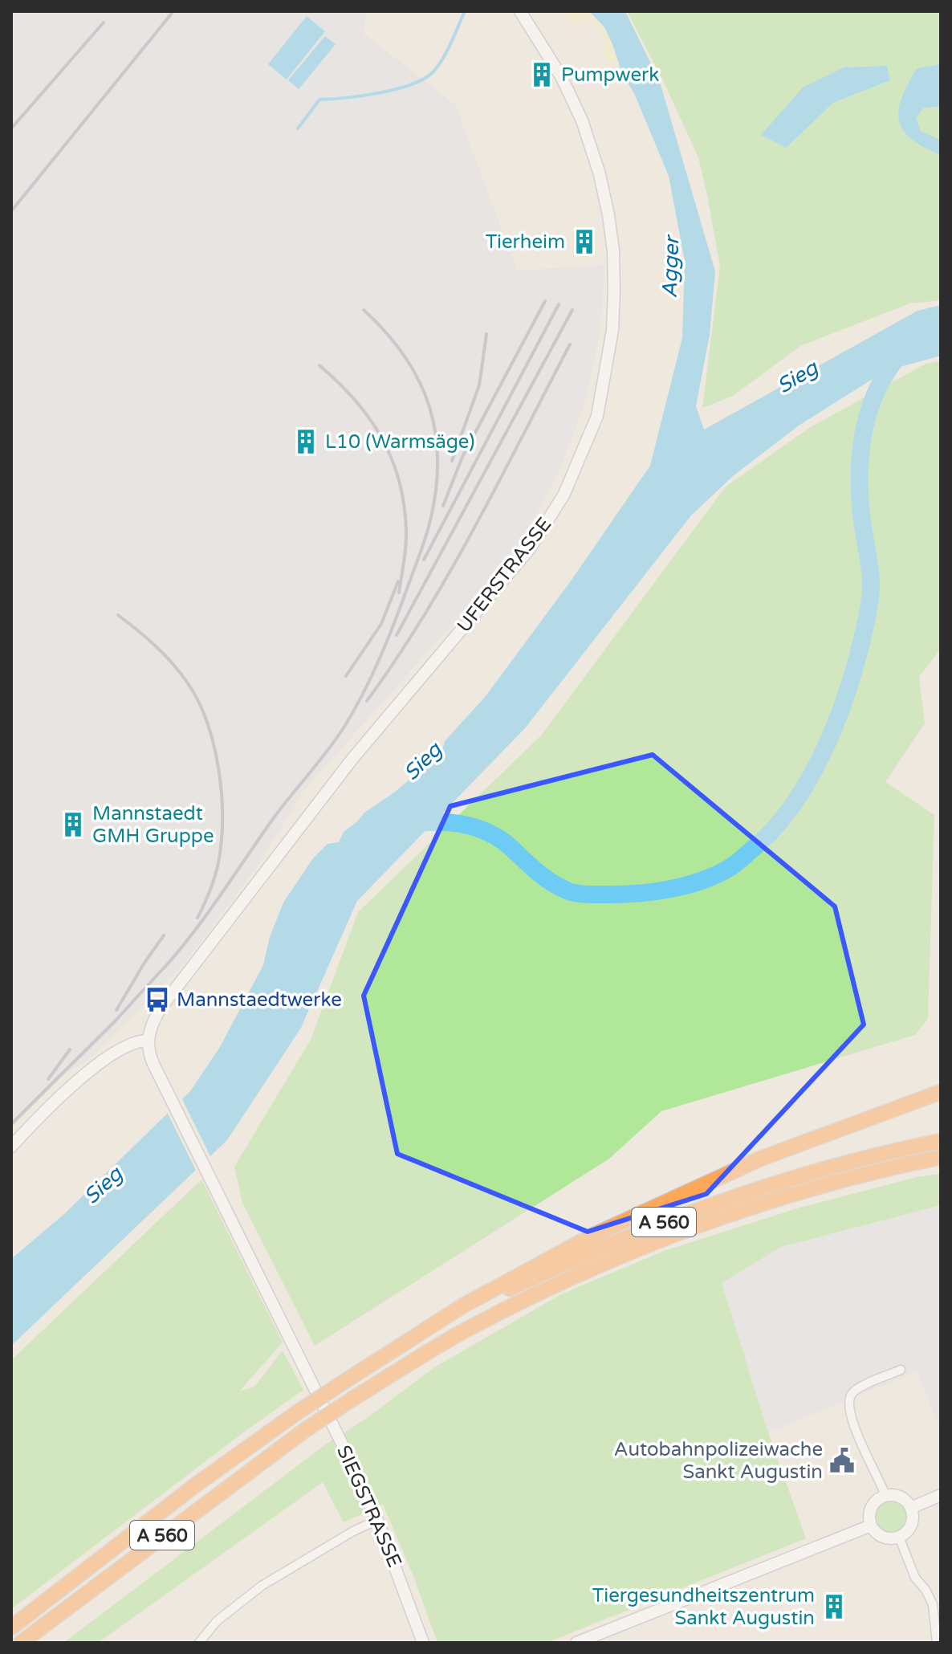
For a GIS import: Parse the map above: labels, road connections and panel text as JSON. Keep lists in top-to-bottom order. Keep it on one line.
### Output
{"streets":{"highway":["A 560"],"street":["UFERSTRASSE","SIEGSTRASSE"]},"crossings":[["UFERSTRASSE","SIEGSTRASSE"]],"water":["Agger","Sieg"],"places":{"building":["Pumpwerk","Tierheim","L10 (Warmsäge)","Mannstaedt GMH Gruppe","Tiergesundheitszentrum Sankt Augustin"],"bus stop":["Mannstaedtwerke"],"public building":["Autobahnpolizeiwache Sankt Augustin"]}}
